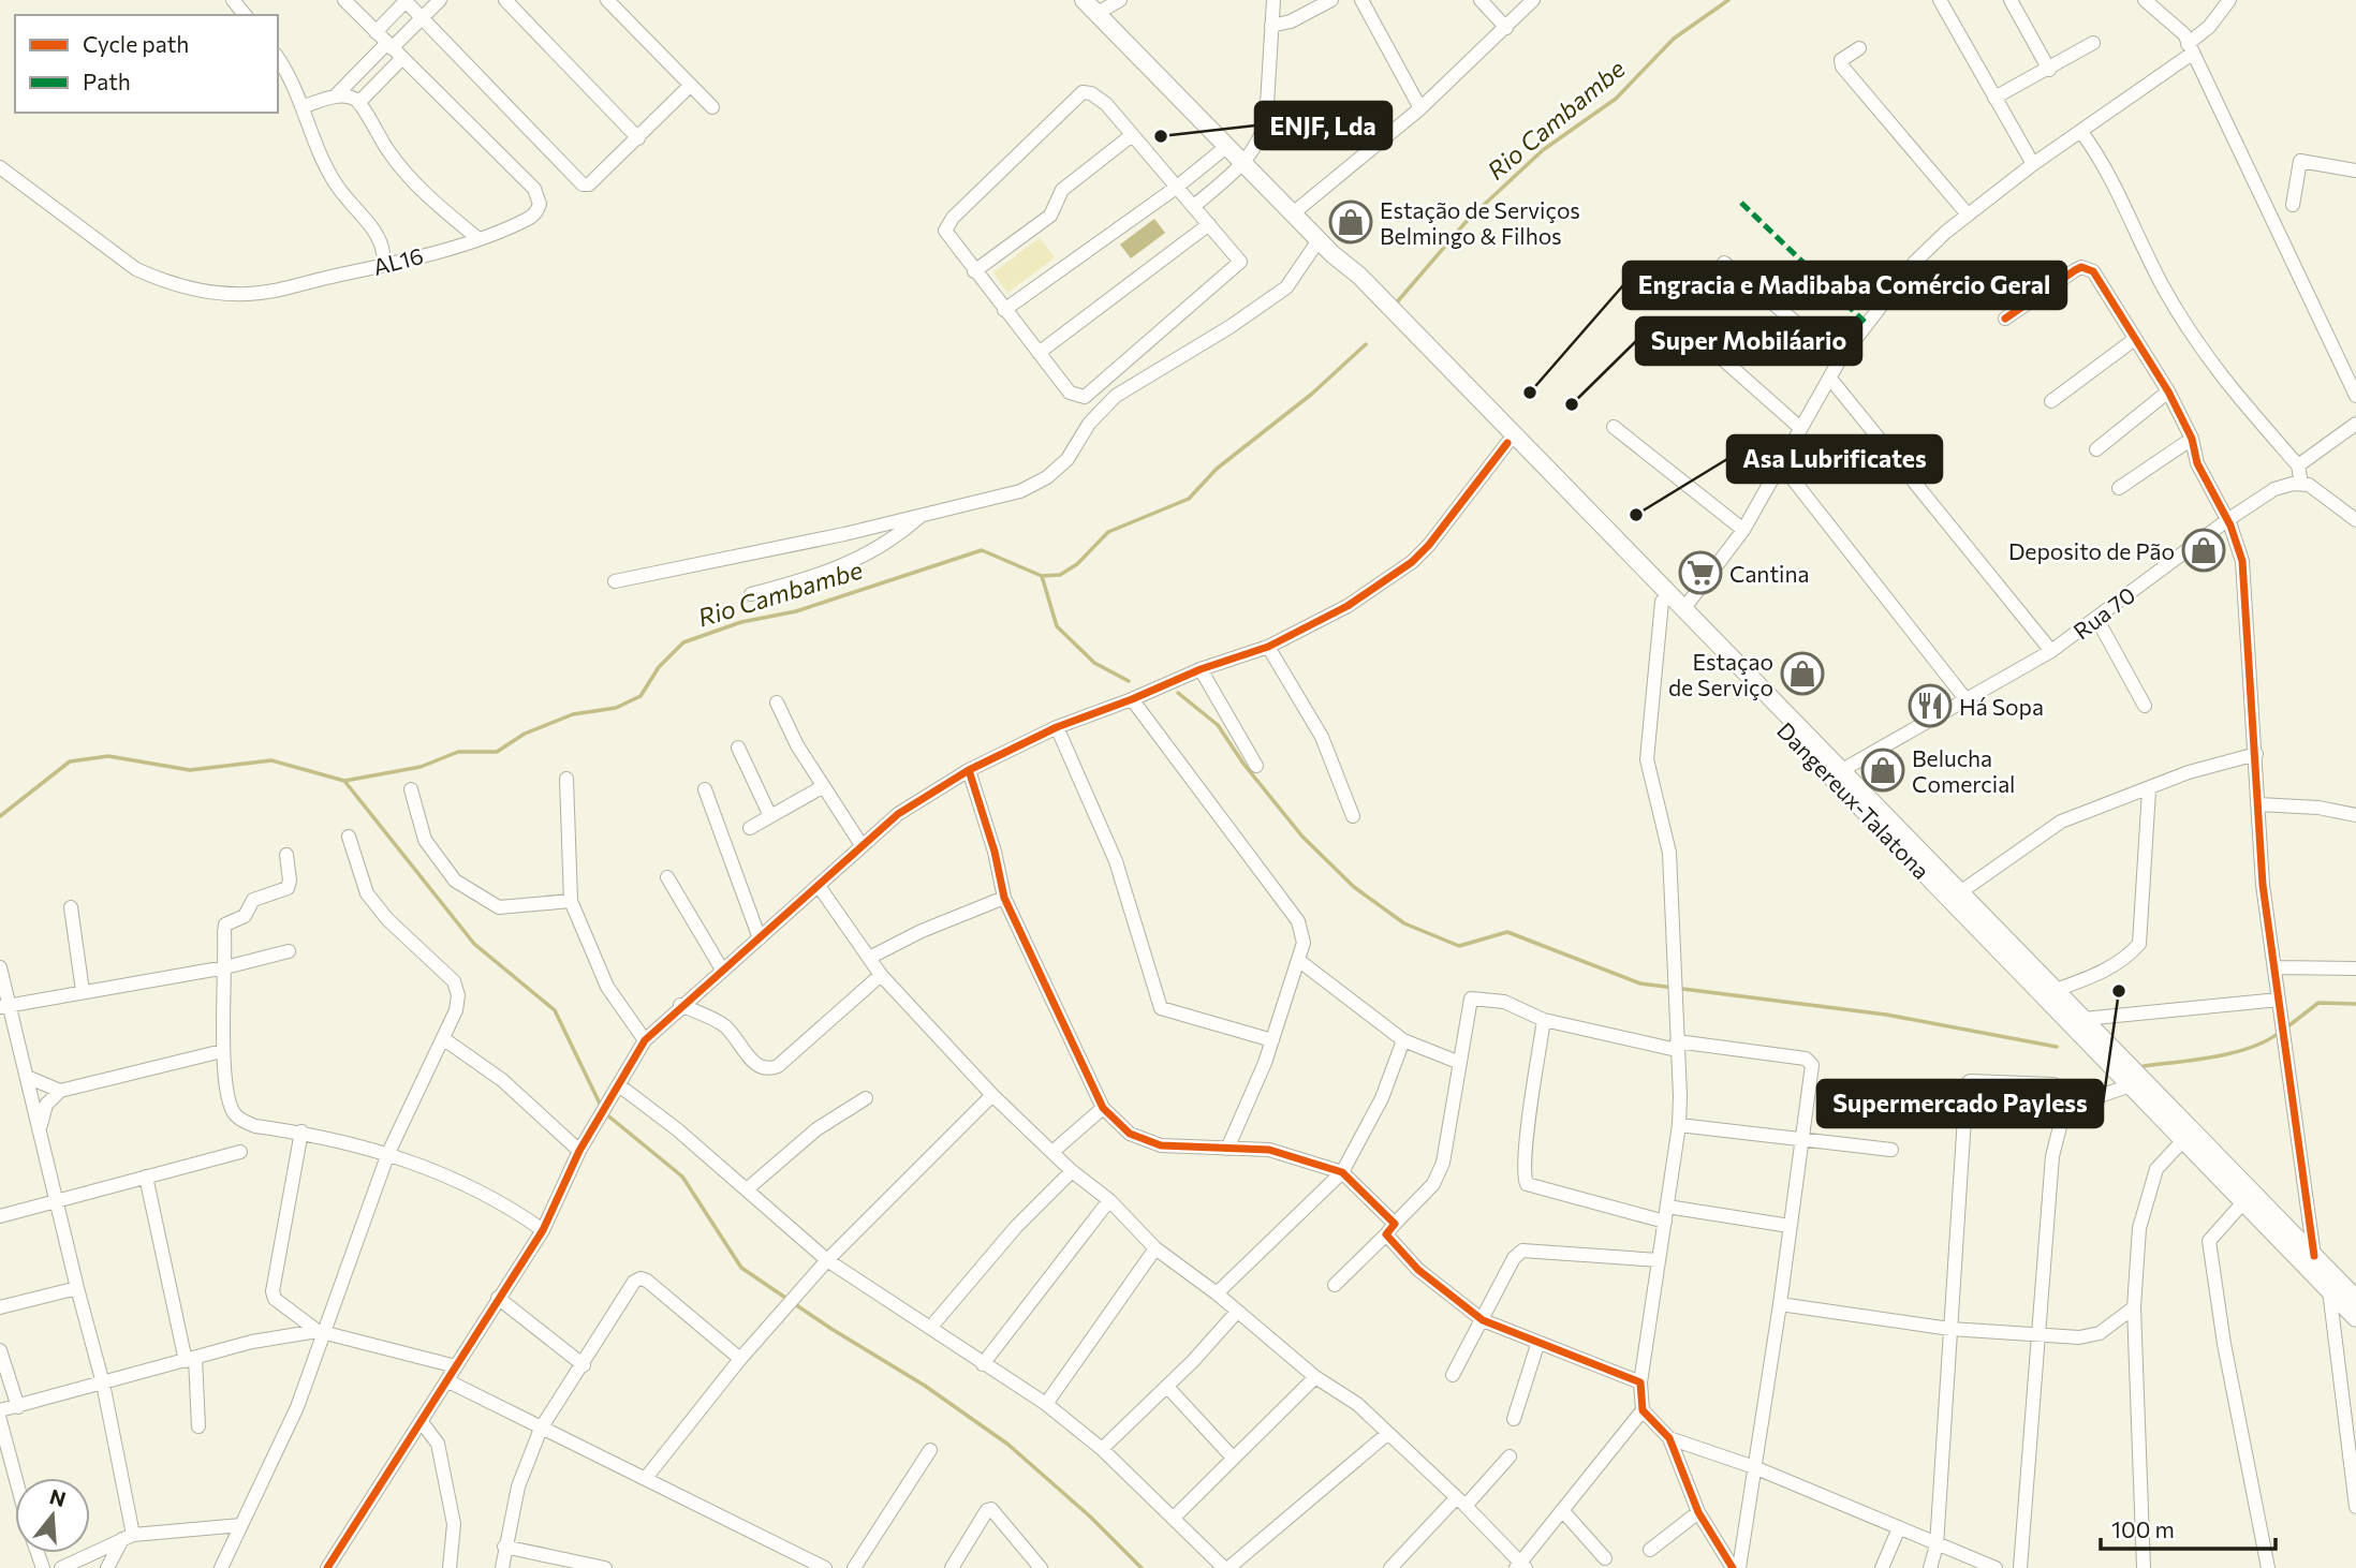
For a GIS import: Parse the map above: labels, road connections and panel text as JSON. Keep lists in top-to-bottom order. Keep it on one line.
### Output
{"streets":{"main road":["Dangereux-Talatona"],"street":["AL16","Rua 70"]},"crossings":[["Rua 70","Dangereux-Talatona"]],"water":["Rio Cambambe"],"places":{"other":["ENJF, Lda","Engracia e Madibaba Comércio Geral","Super Mobiláario","Asa Lubrificates","Supermercado Payless"],"shop":["Estação de Serviços Belmingo & Filhos","Deposito de Pão","Estaçao de Serviço","Belucha Comercial"],"supermarket":["Cantina"],"restaurant":["Há Sopa"]},"legend":["Cycle path","Path"],"scale_bar":"100 m","north":"top"}
